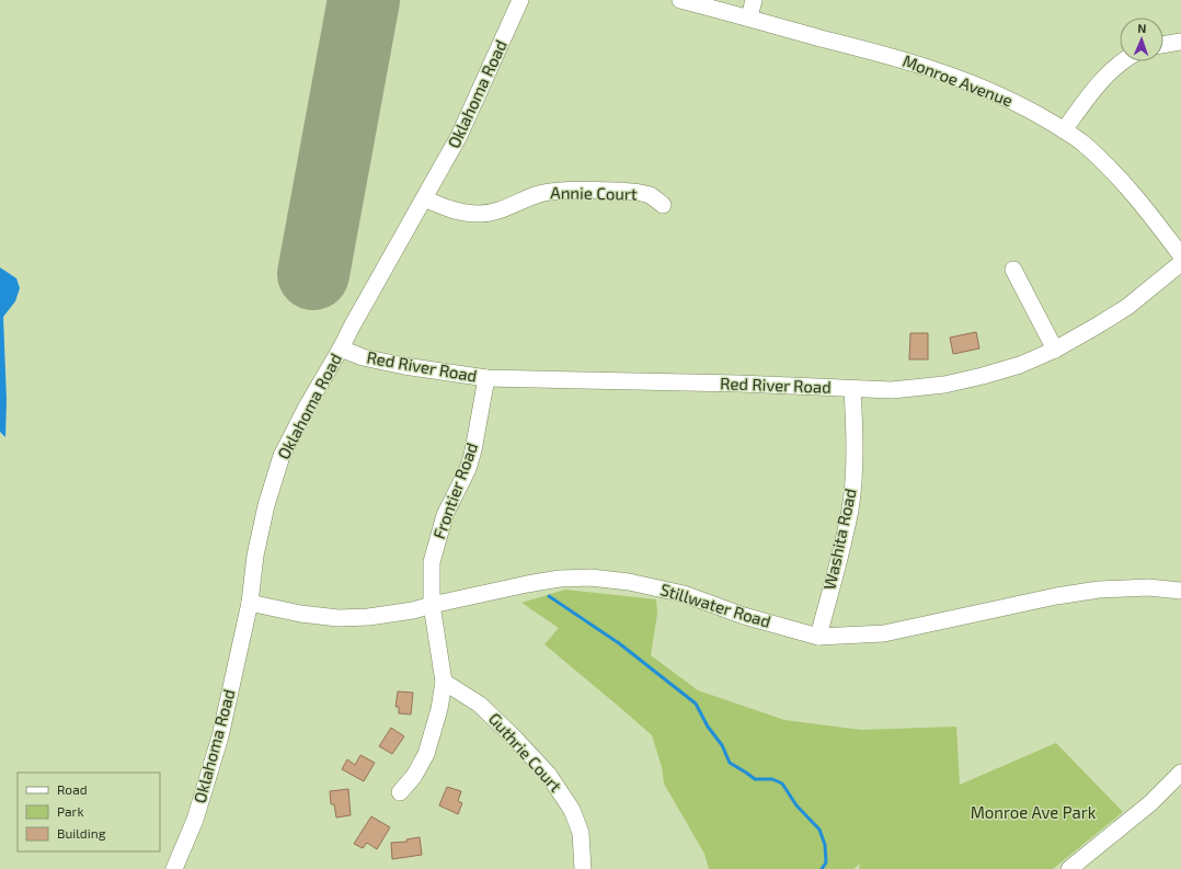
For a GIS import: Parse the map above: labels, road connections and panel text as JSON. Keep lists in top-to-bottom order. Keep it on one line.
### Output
{"streets":{"street":["Monroe Avenue","Oklahoma Road","Annie Court","Red River Road","Frontier Road","Washita Road","Stillwater Road","Guthrie Court"]},"crossings":[["Oklahoma Road","Annie Court"],["Oklahoma Road","Red River Road"],["Oklahoma Road","Stillwater Road"],["Red River Road","Frontier Road"],["Red River Road","Washita Road"],["Frontier Road","Stillwater Road"],["Frontier Road","Guthrie Court"],["Washita Road","Stillwater Road"]],"parks":["Monroe Ave Park"],"legend":["Road","Park","Building"],"north":"top"}
